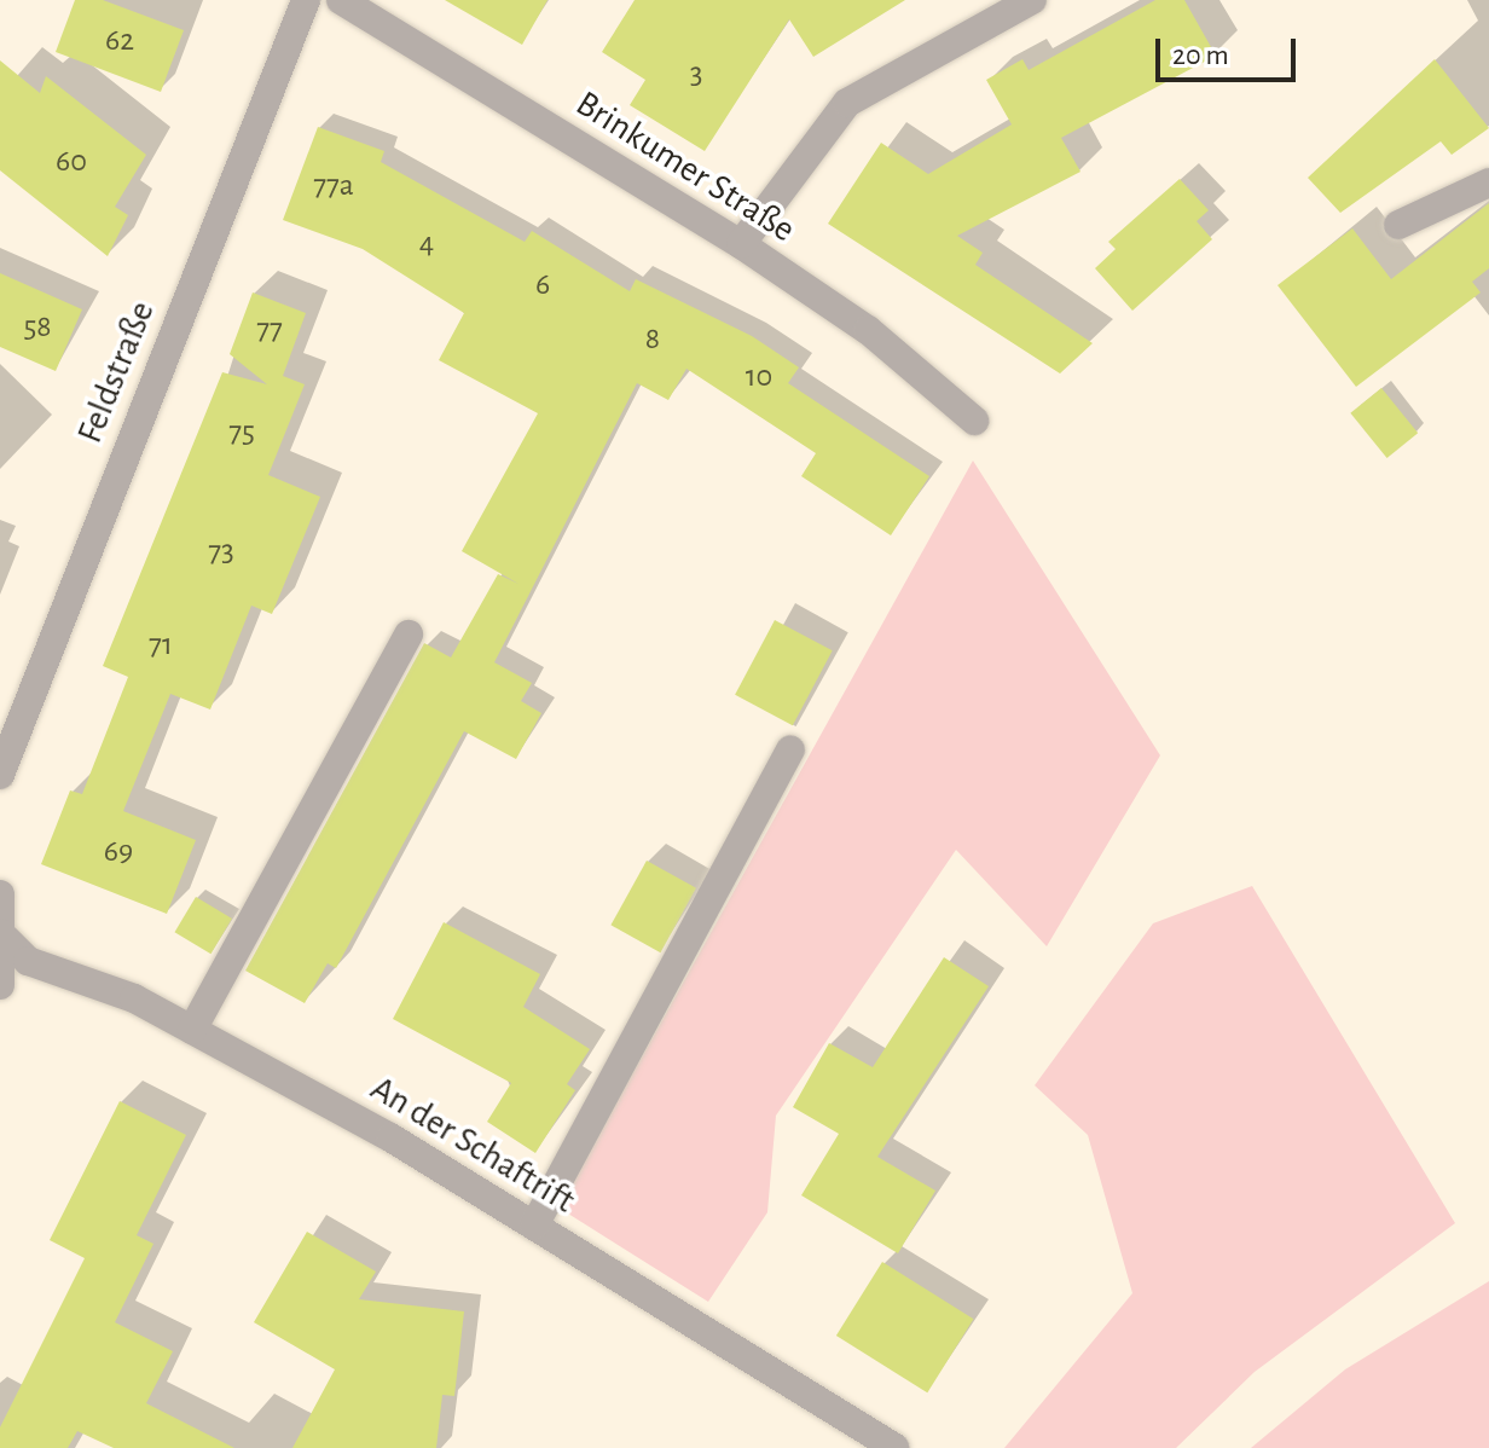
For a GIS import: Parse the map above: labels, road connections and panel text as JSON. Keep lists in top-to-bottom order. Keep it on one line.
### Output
{"streets":{"street":["Brinkumer Straße","Feldstraße","An der Schaftrift"]},"house_numbers":["62","3","60","77a","4","6","58","77","8","10","75","73","71","69"],"scale_bar":"20 m"}
